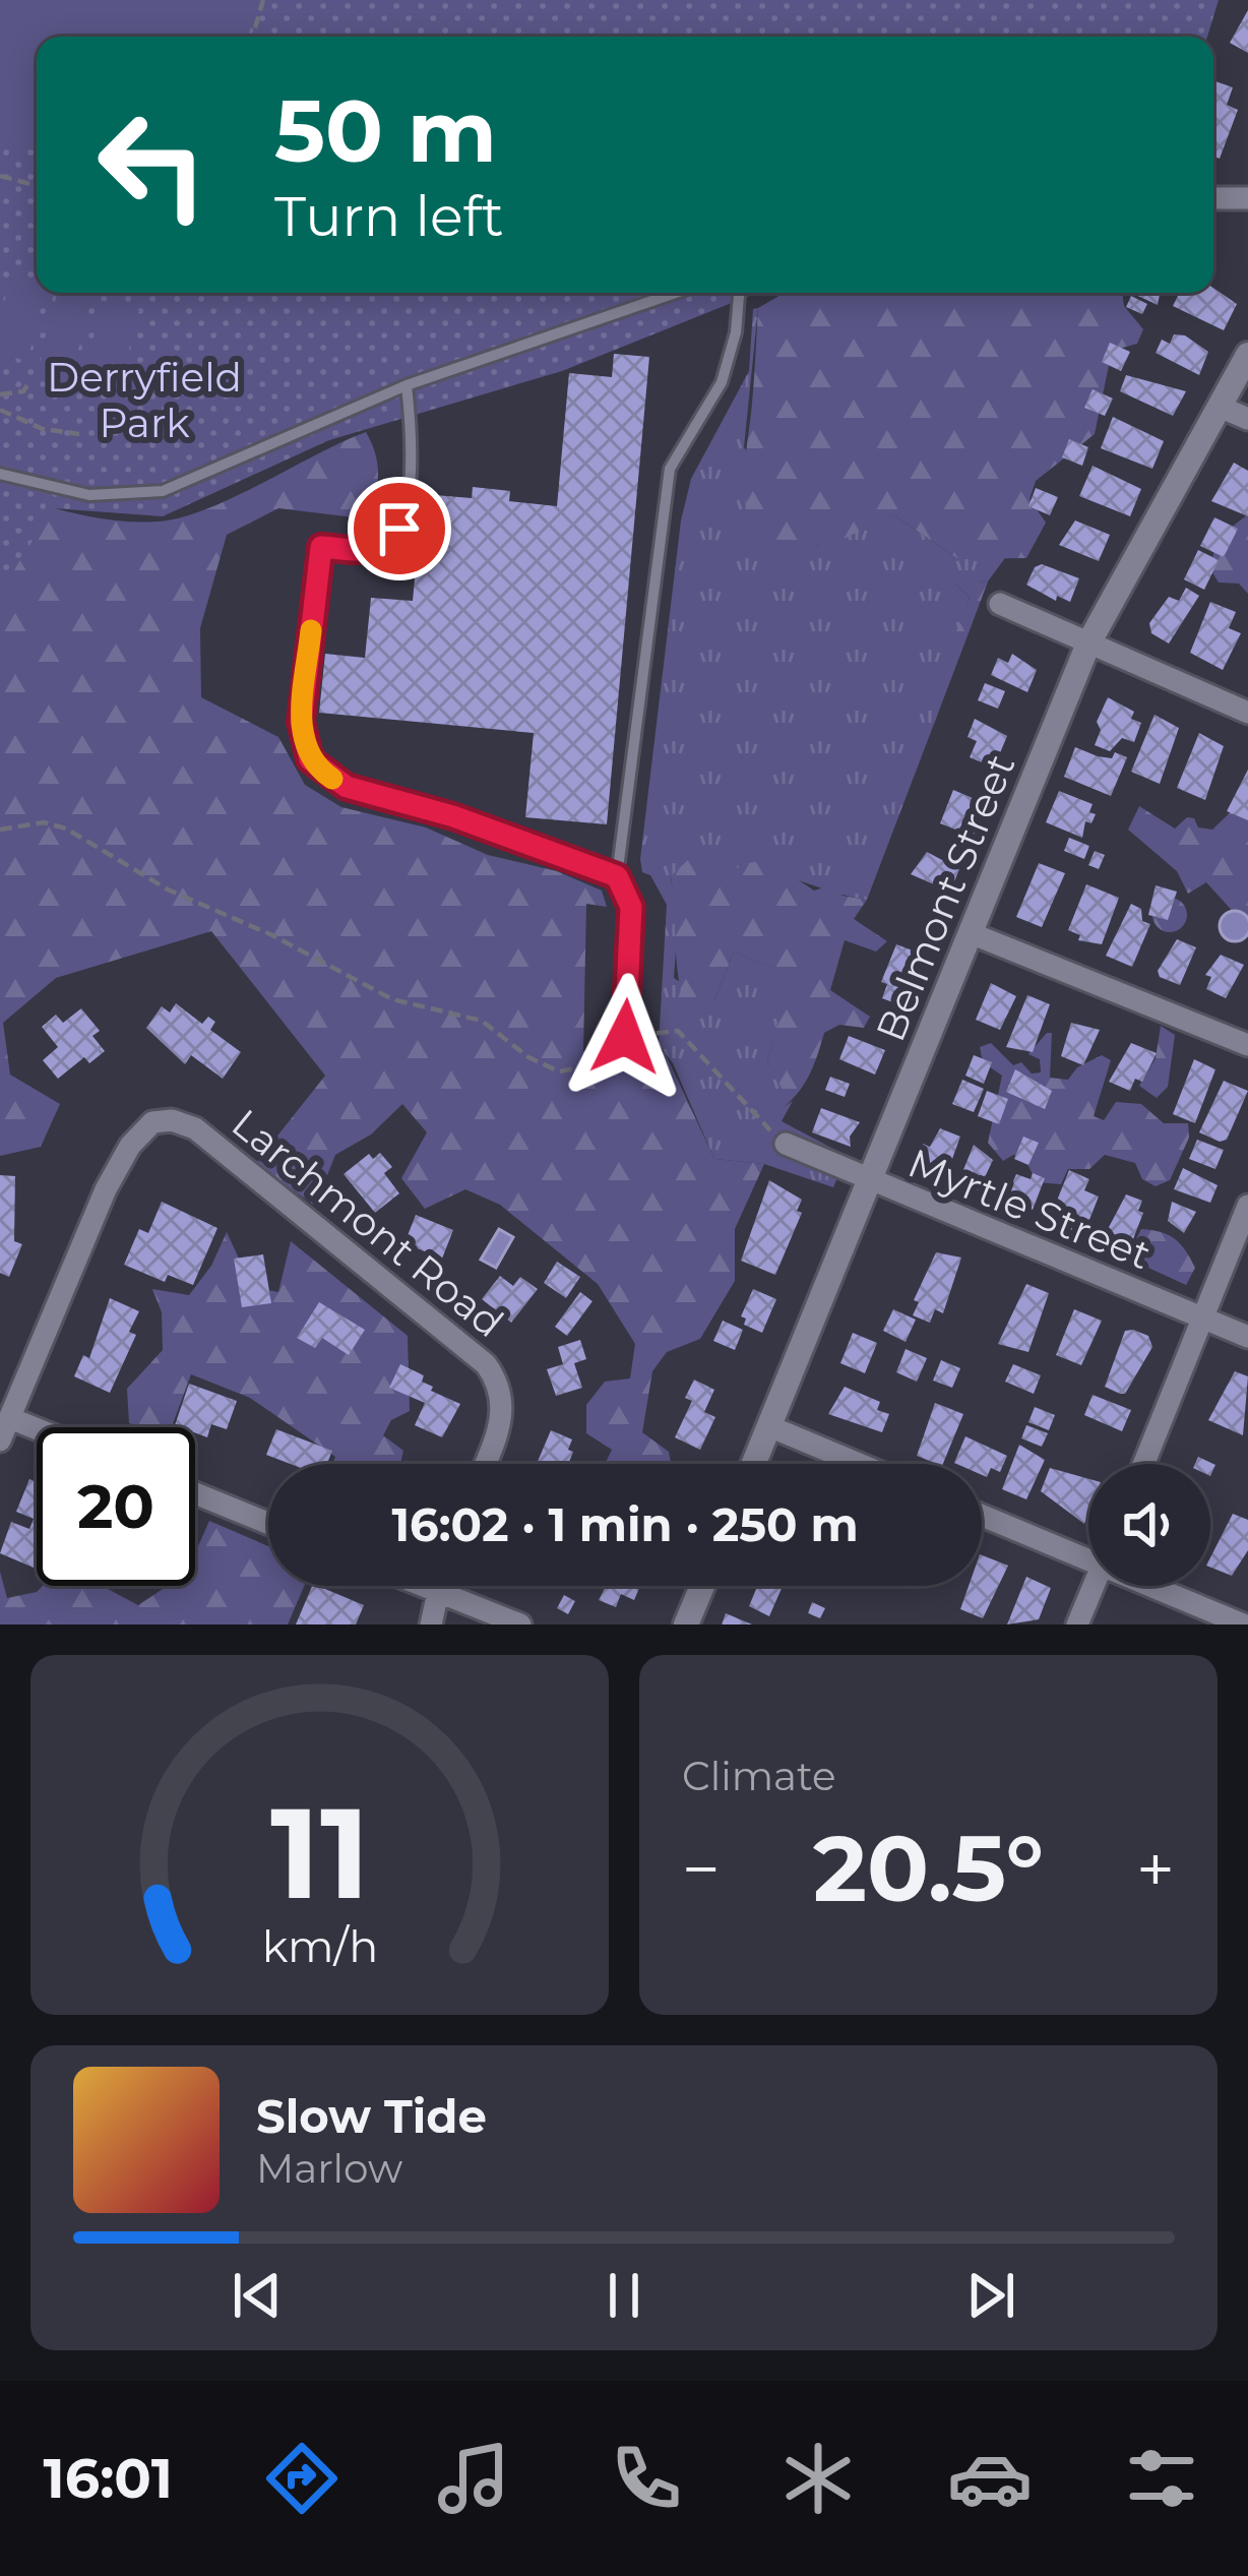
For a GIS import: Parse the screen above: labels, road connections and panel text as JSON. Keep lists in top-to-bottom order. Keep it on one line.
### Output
{"streets":{"street":["Belmont Street","Myrtle Street","Larchmont Road"]},"crossings":[["Belmont Street","Myrtle Street"]],"parks":["Derryfield Park"],"page":{"turn":["50 m","Turn left"],"limit":"20","trip":"16:02 · 1 min · 250 m","tile":"Climate","heat":["−","20.5°","+"],"song":["Slow Tide","Marlow"],"tabs":"16:01","gauge":["11","km/h"]}}
